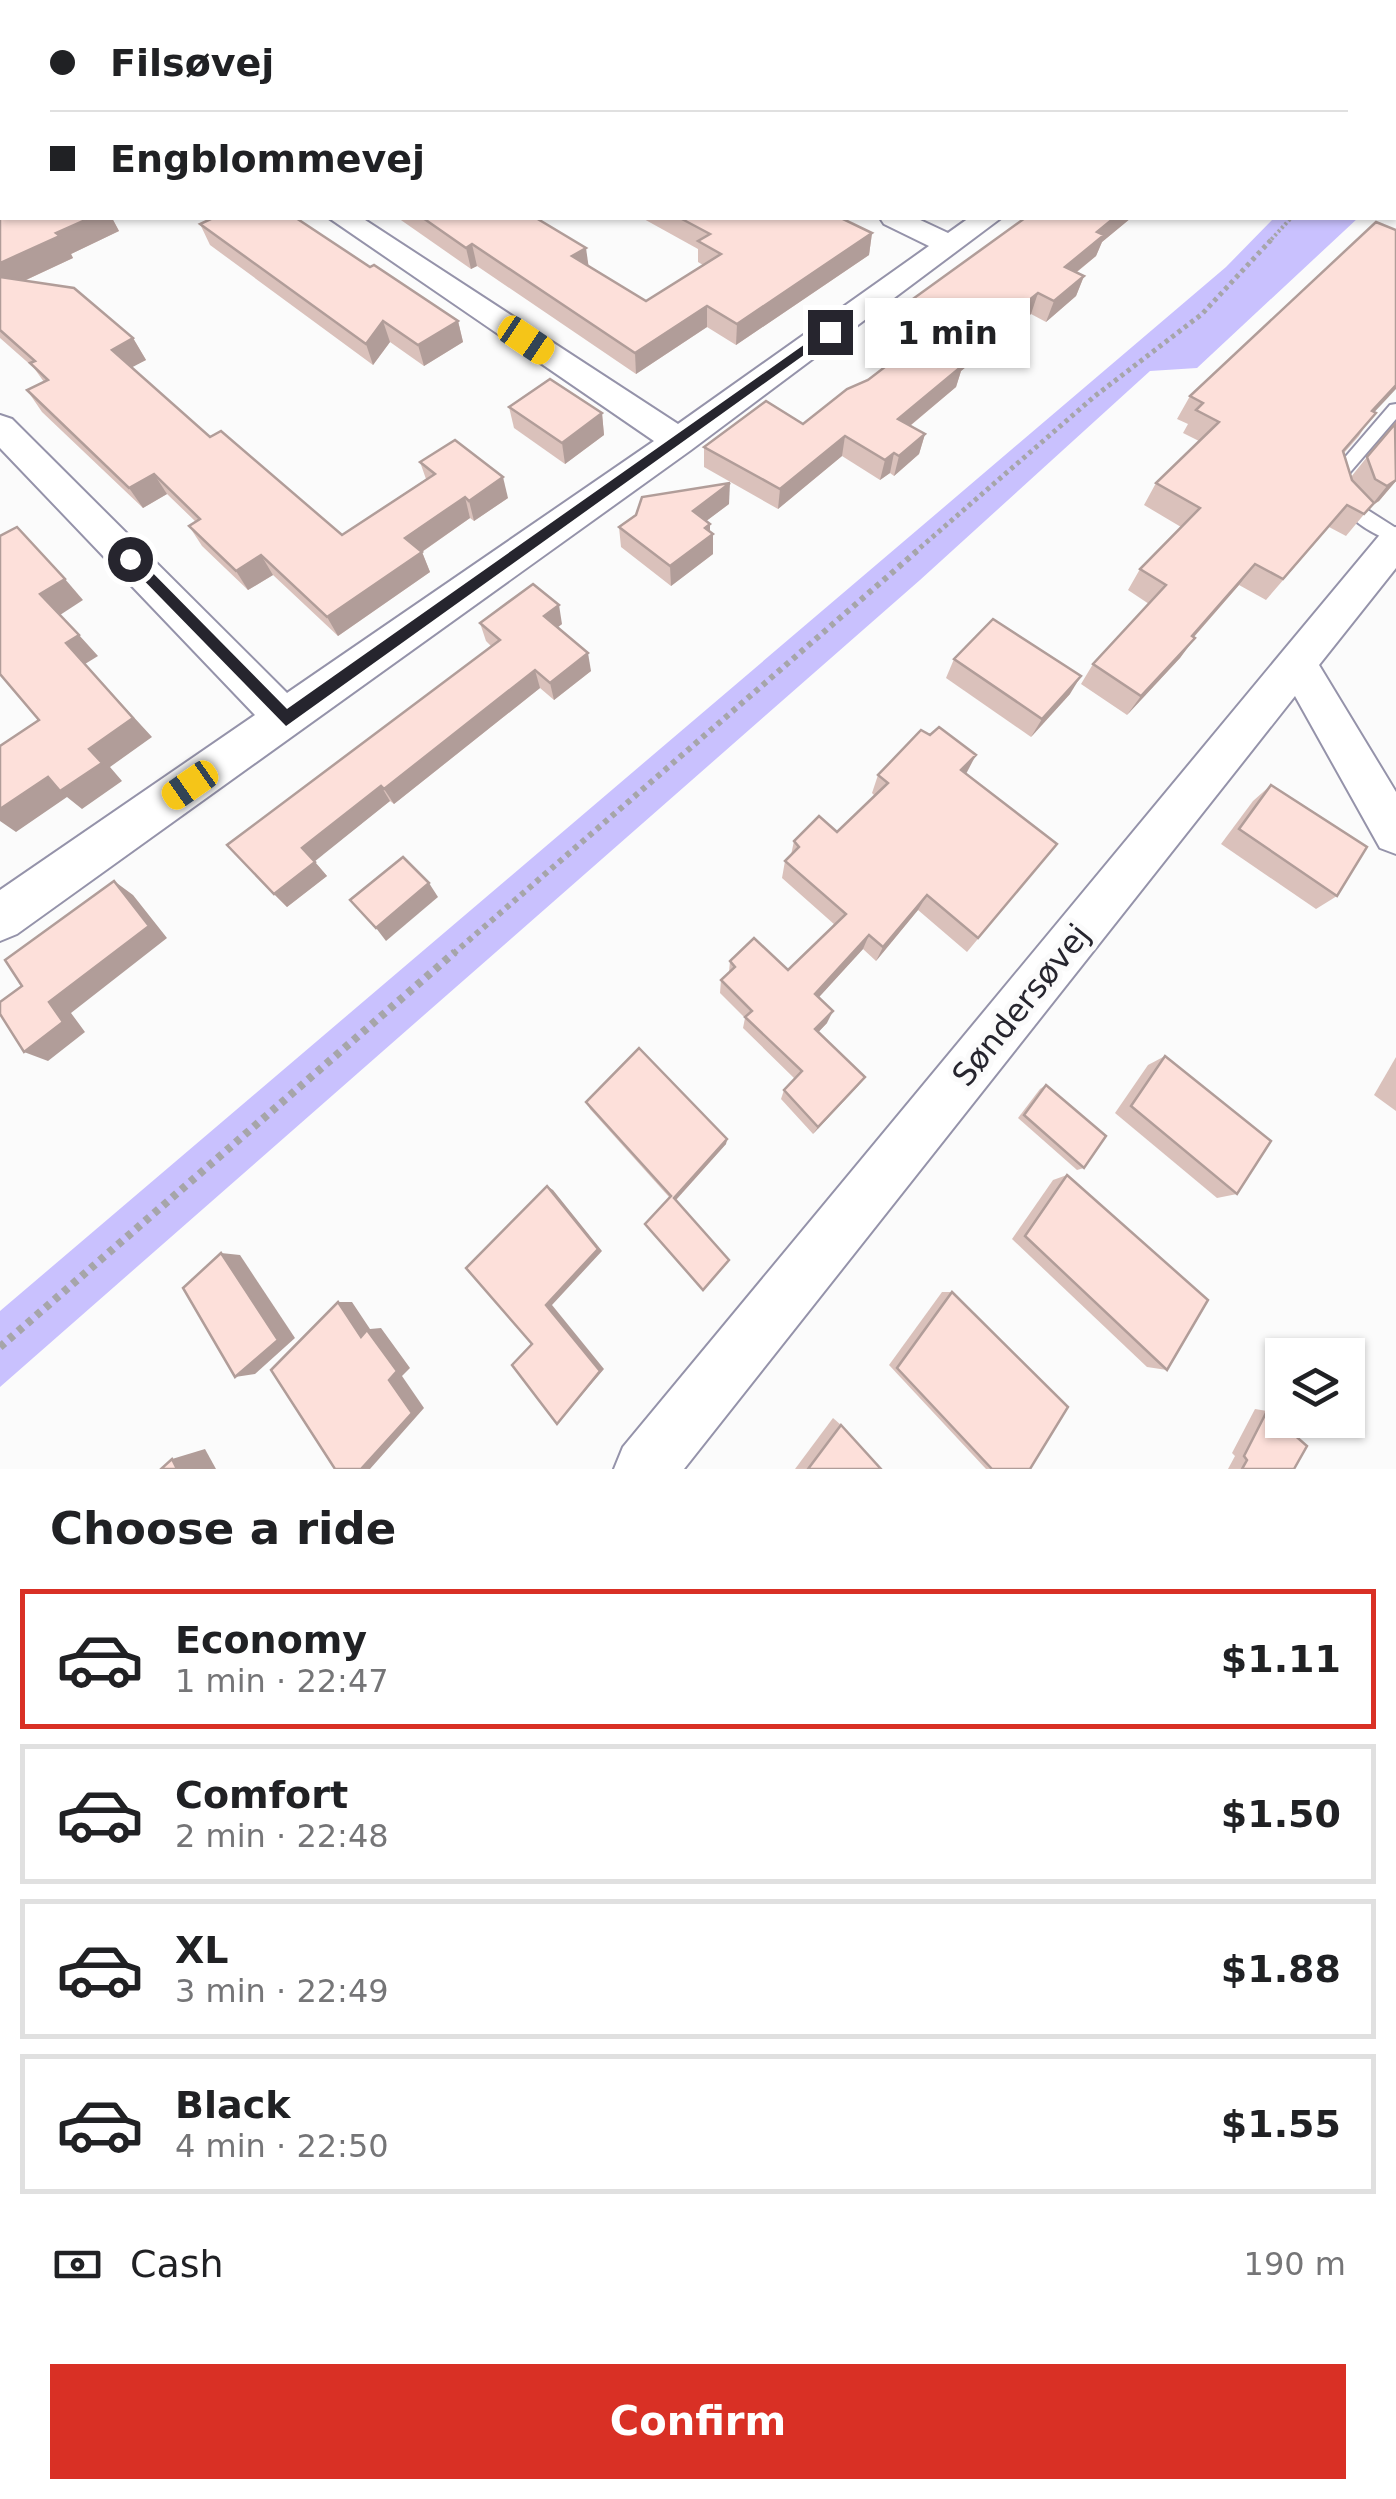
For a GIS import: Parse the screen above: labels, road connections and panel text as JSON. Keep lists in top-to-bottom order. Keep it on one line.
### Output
{"streets":{"street":["Søndersøvej"]},"page":{"banner":["Filsøvej","Engblommevej"],"bubble":"1 min","heading":"Choose a ride","list":[{"name":"Economy","note":"1 min · 22:47","value":"$1.11"},{"name":"Comfort","note":"2 min · 22:48","value":"$1.50"},{"name":"XL","note":"3 min · 22:49","value":"$1.88"},{"name":"Black","note":"4 min · 22:50","value":"$1.55"}],"pay":["Cash","190 m"],"buttons":"Confirm"}}
